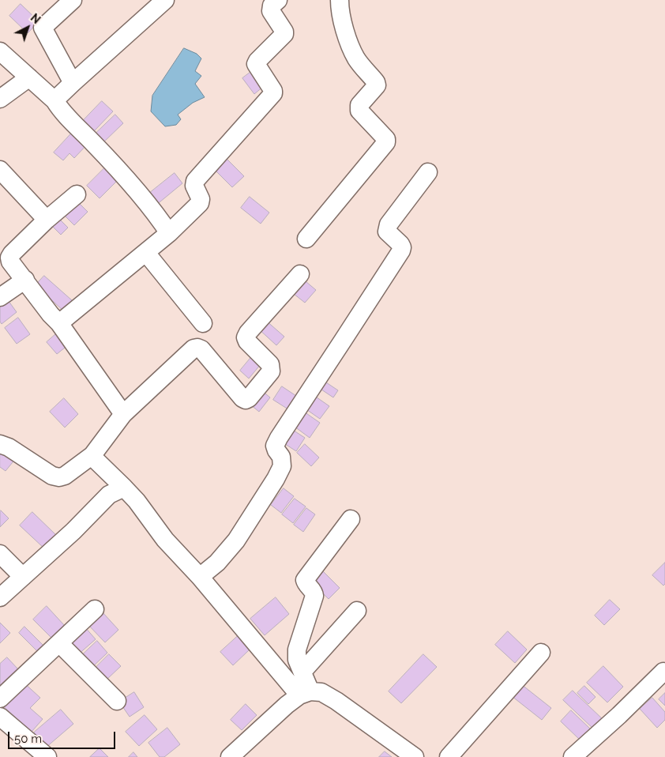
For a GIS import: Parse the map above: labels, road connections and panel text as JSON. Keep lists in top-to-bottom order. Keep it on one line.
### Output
{"scale_bar":"50 m","north":"top right"}
